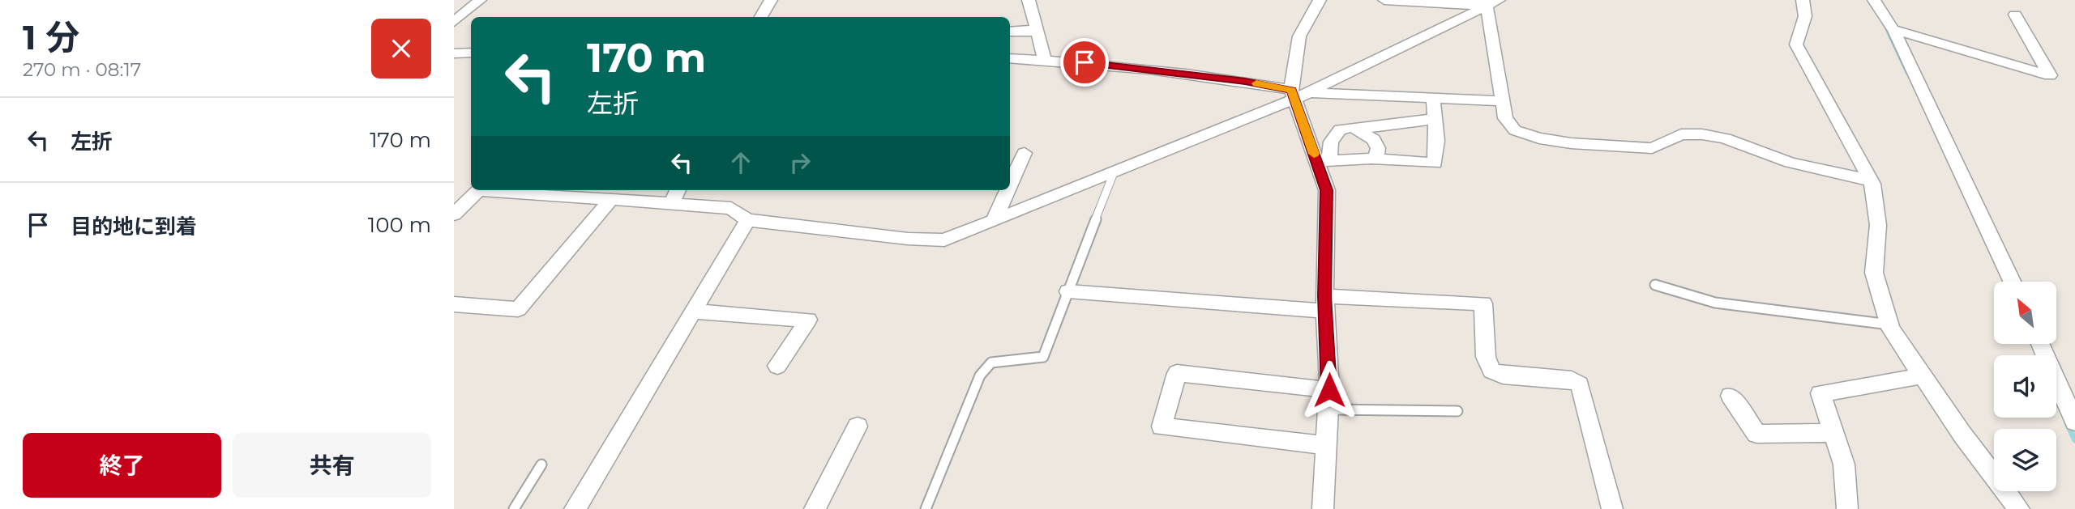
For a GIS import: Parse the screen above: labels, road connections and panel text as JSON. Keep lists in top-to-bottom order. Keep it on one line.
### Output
{"north":"top left","page":{"heading":["1 分","270 m · 08:17"],"turn":["170 m","左折"],"list":[{"name":"左折","value":"170 m"},{"name":"目的地に到着","value":"100 m"}],"buttons":["終了","共有"]}}
